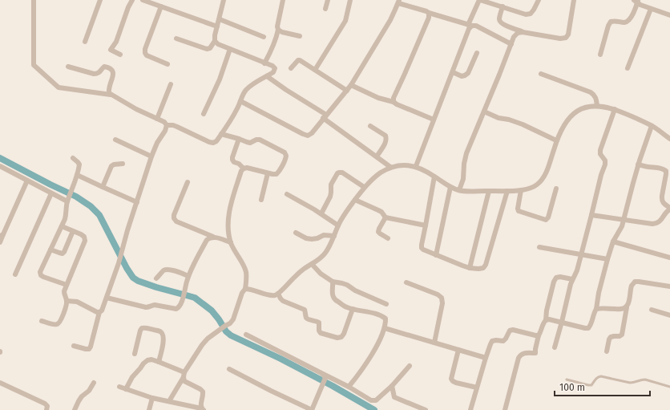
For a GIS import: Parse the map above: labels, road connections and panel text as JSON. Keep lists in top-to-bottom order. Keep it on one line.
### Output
{"scale_bar":"100 m"}
